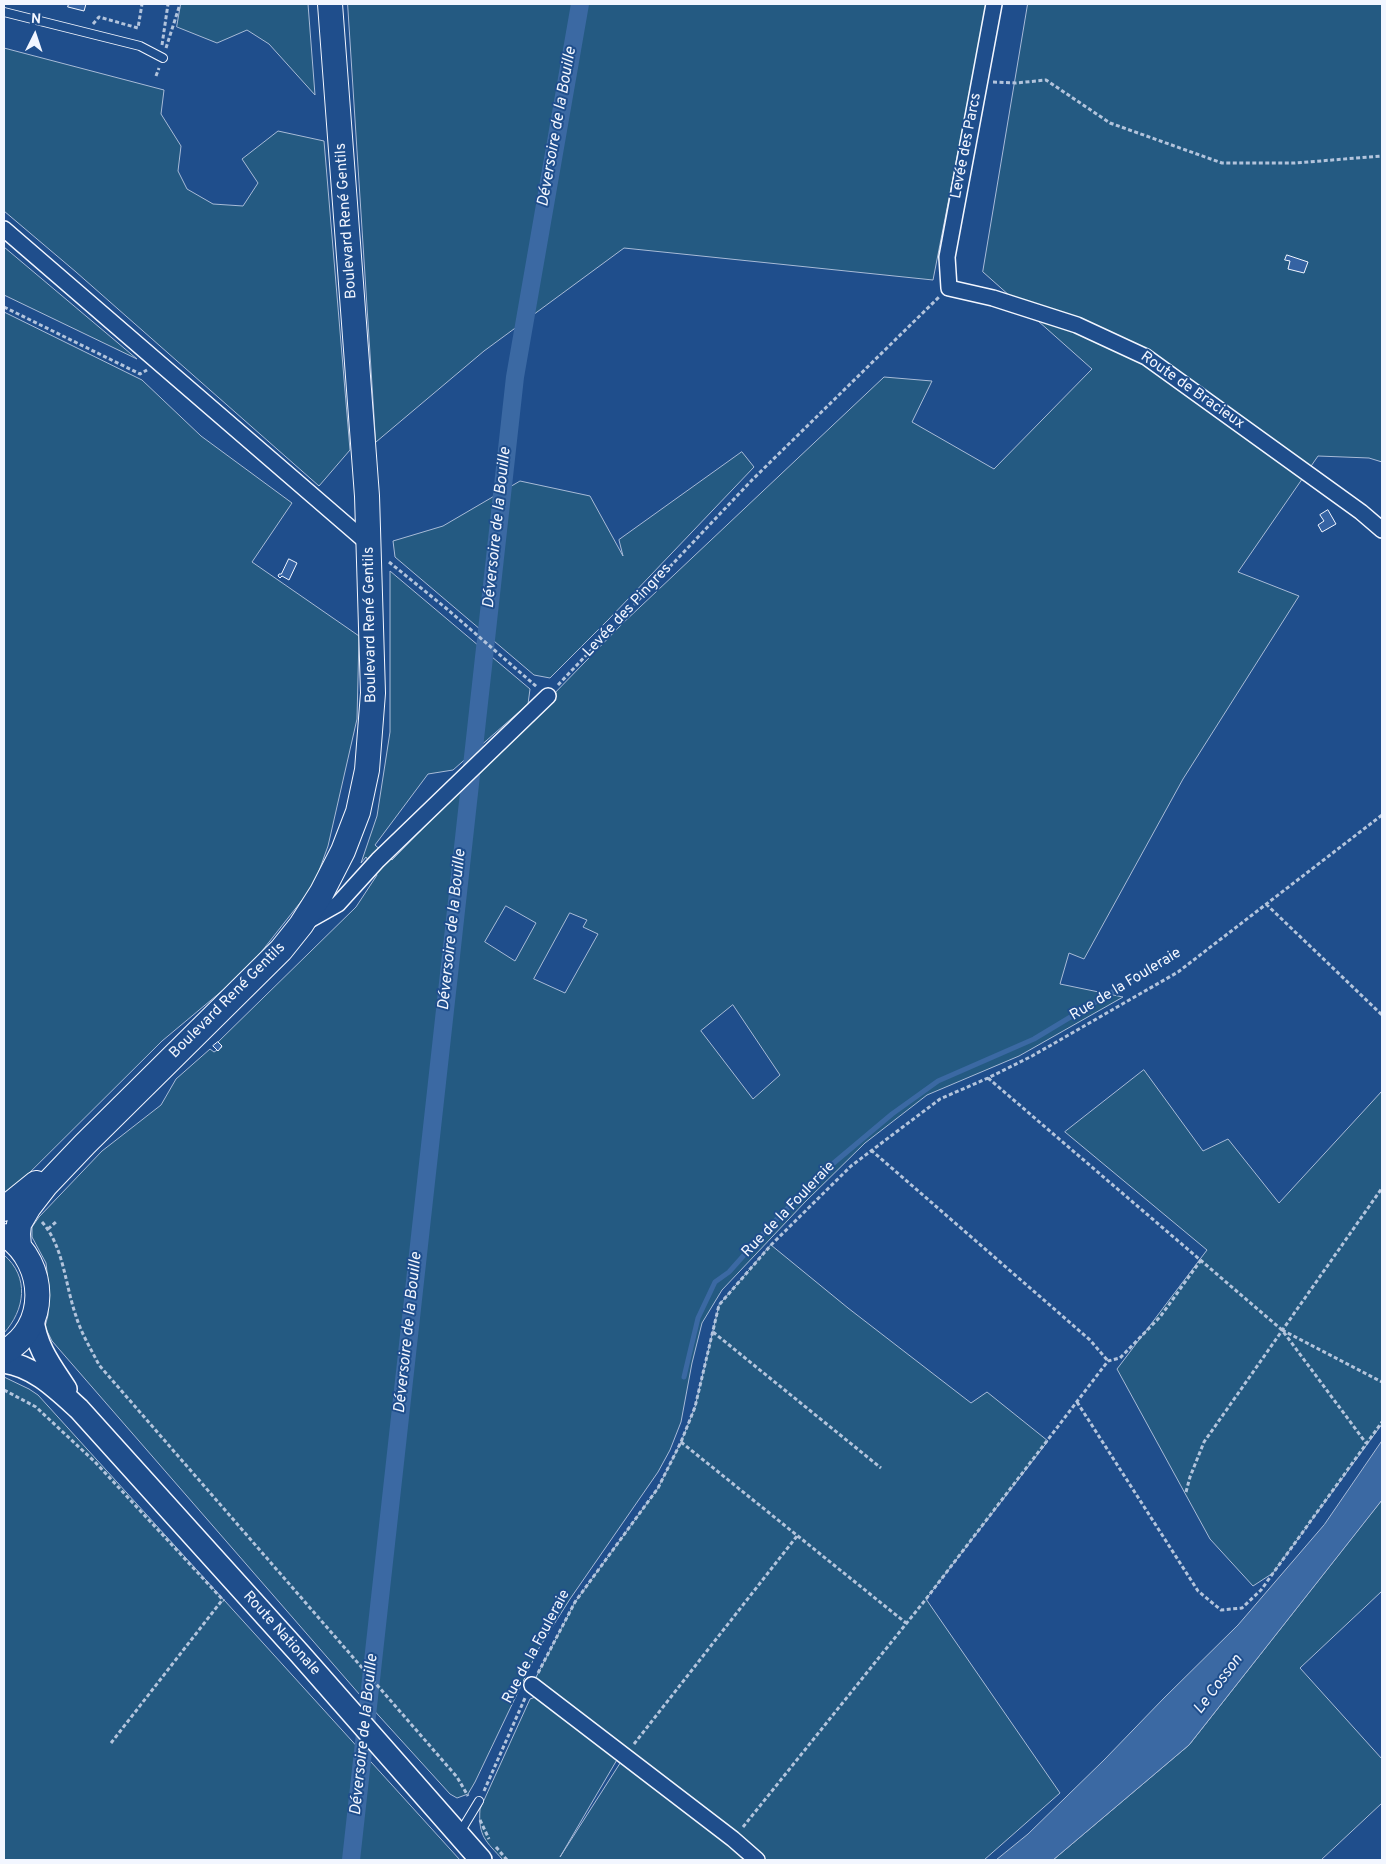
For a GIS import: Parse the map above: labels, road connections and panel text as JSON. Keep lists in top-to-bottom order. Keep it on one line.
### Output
{"streets":{"main road":["Boulevard René Gentils","Route Nationale"],"street":["Levée des Parcs","Route de Bracieux"],"path":["Levée des Pingres","Rue de la Fouleraie"]},"crossings":[["Levée des Parcs","Route de Bracieux"],["Levée des Parcs","Levée des Pingres"],["Route de Bracieux","Levée des Pingres"]],"water":["Déversoire de la Bouille","Le Cosson"],"north":"top"}
